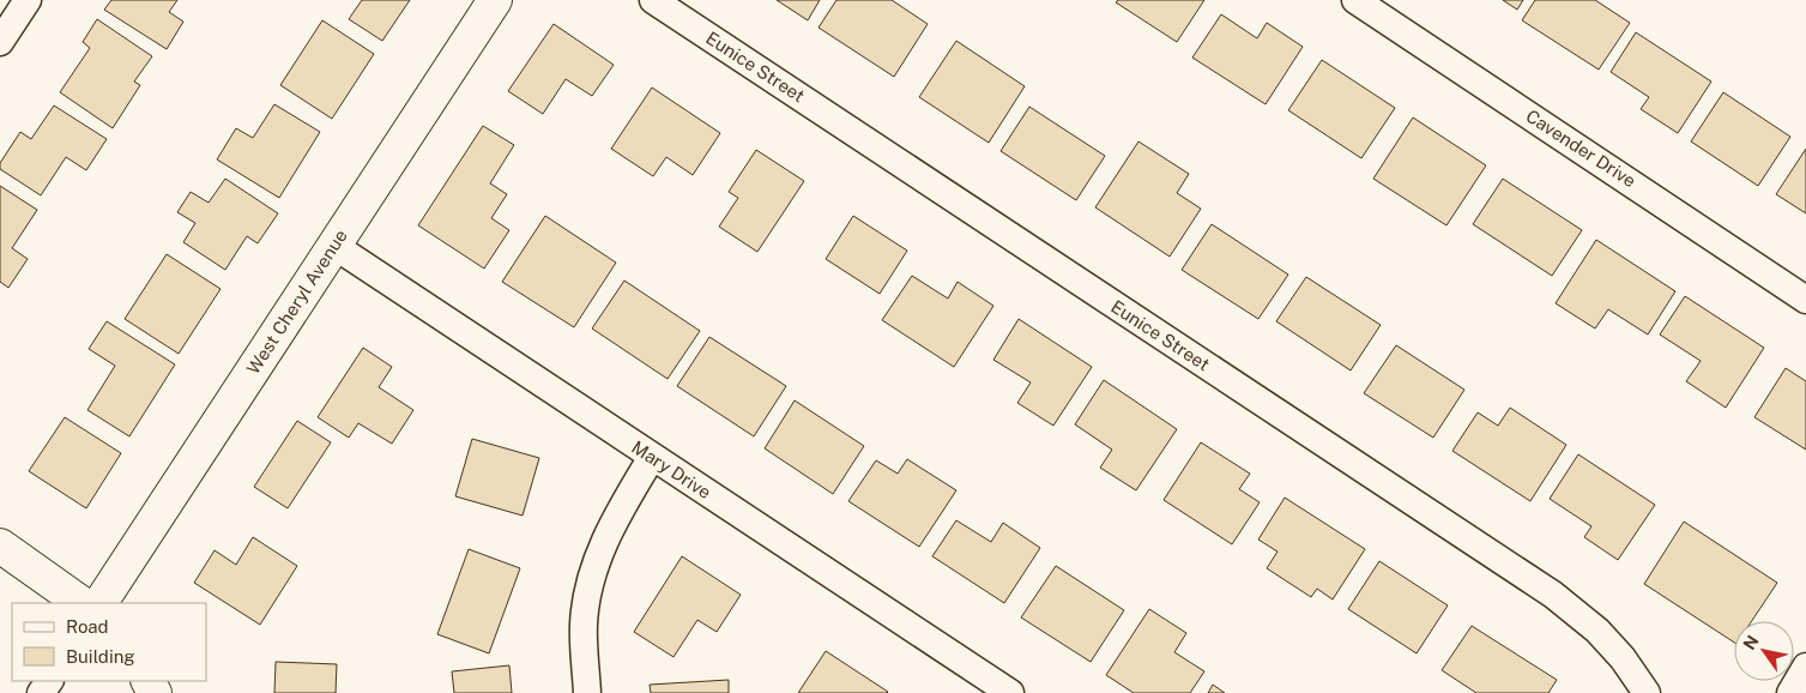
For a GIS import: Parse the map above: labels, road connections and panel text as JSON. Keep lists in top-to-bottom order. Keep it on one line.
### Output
{"streets":{"street":["Eunice Street","Cavender Drive","West Cheryl Avenue","Mary Drive"]},"crossings":[["West Cheryl Avenue","Mary Drive"]],"legend":["Road","Building"],"north":"top left"}
